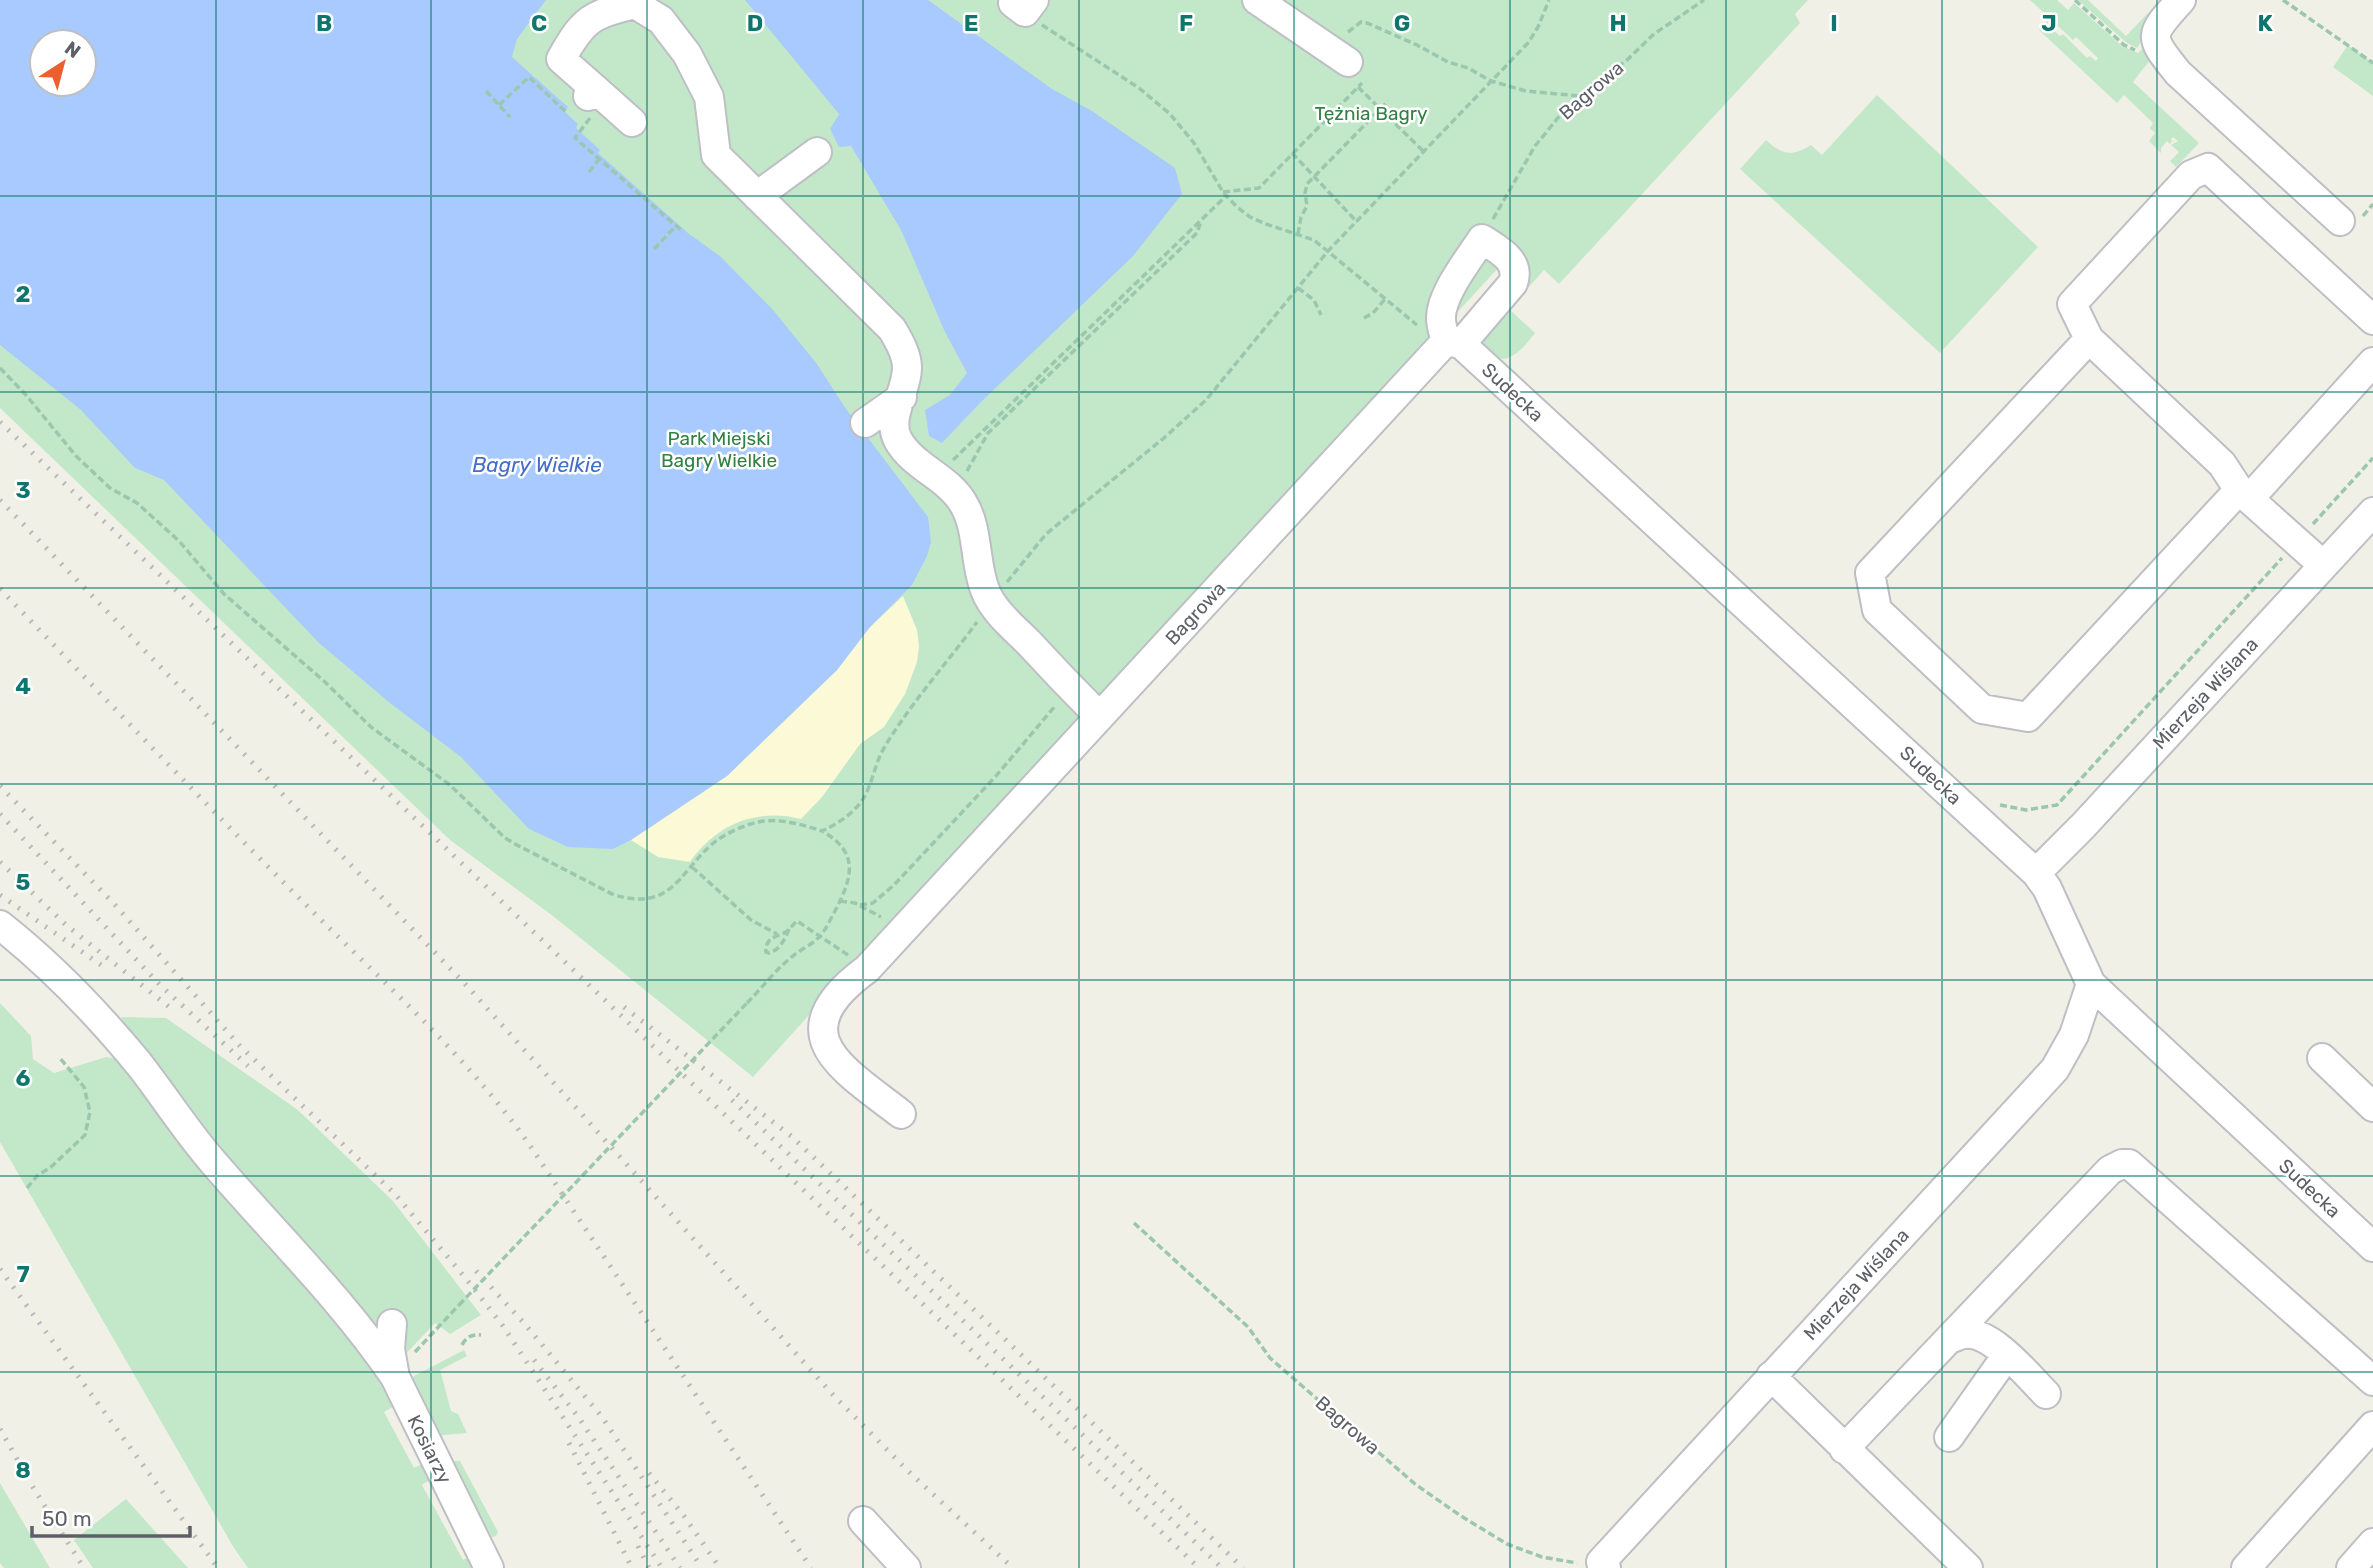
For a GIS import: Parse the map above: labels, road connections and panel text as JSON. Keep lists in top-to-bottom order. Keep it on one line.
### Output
{"streets":{"street":["Bagrowa","Sudecka","Mierzeja Wiślana","Kosiarzy"]},"crossings":[["Bagrowa","Sudecka"],["Bagrowa","Mierzeja Wiślana"],["Sudecka","Mierzeja Wiślana"]],"water":["Bagry Wielkie"],"parks":["Tężnia Bagry","Park Miejski Bagry Wielkie"],"scale_bar":"50 m","north":"top right","grid":{"columns":["B","C","D","E","F","G","H","I","J","K"],"rows":["2","3","4","5","6","7","8"]}}
